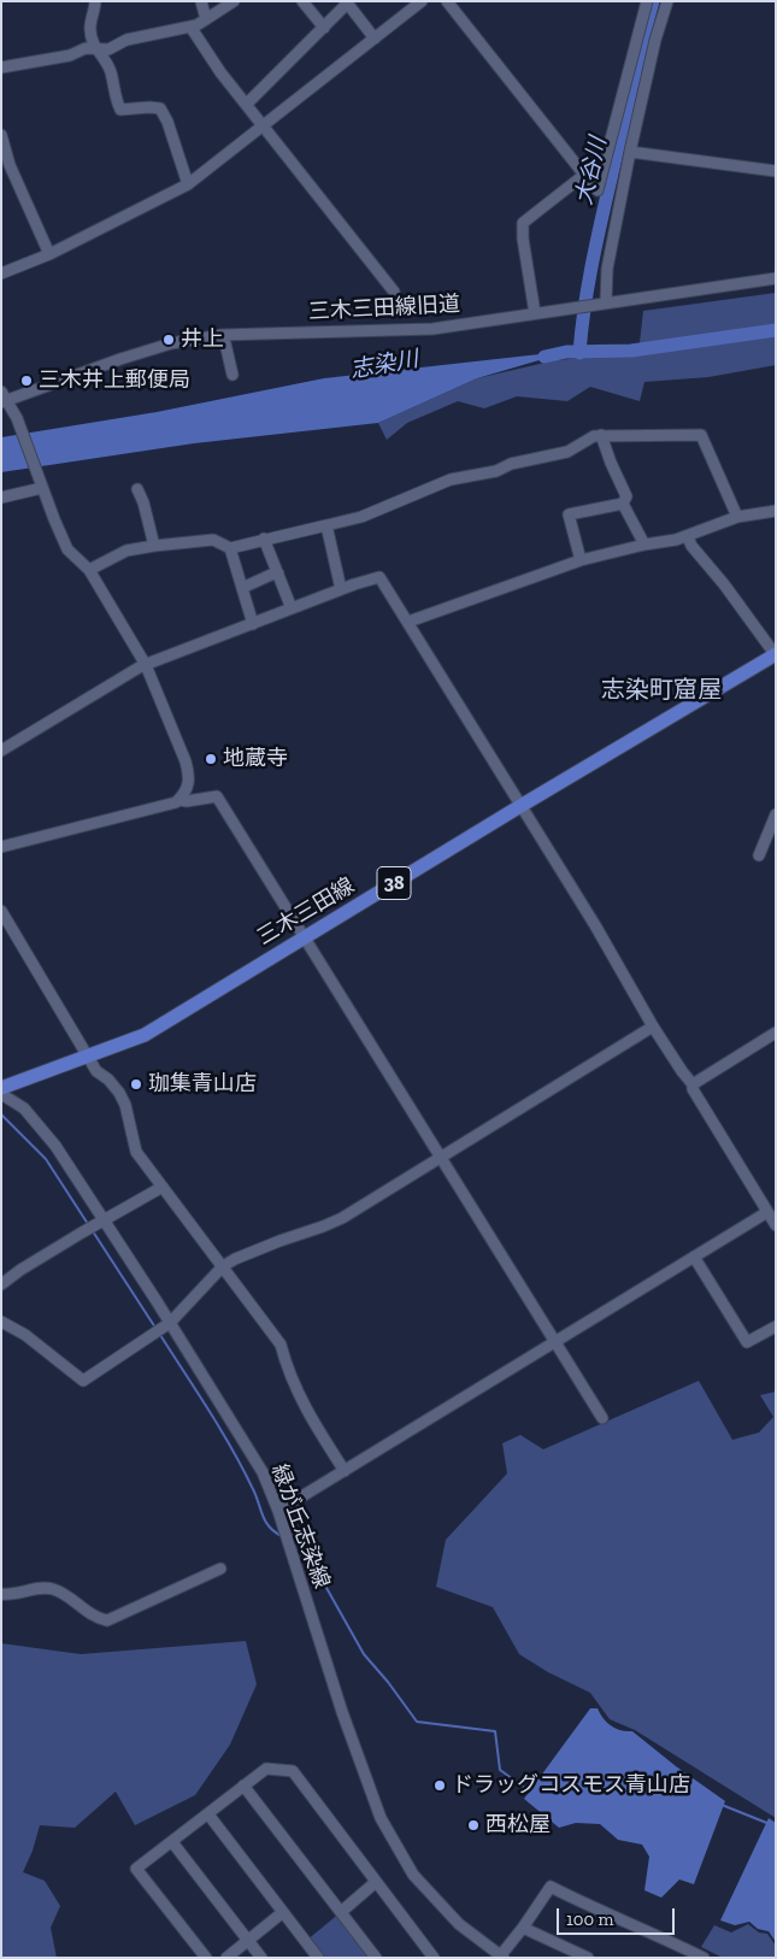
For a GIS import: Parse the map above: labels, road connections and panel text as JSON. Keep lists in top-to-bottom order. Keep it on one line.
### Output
{"streets":{"main road":["38","三木三田線"],"street":["三木三田線旧道","緑が丘志染線"]},"districts":["志染町窟屋"],"water":["大谷川","志染川"],"places":["井上","三木井上郵便局","地蔵寺","珈集青山店","ドラッグコスモス青山店","西松屋"],"scale_bar":"100 m"}
